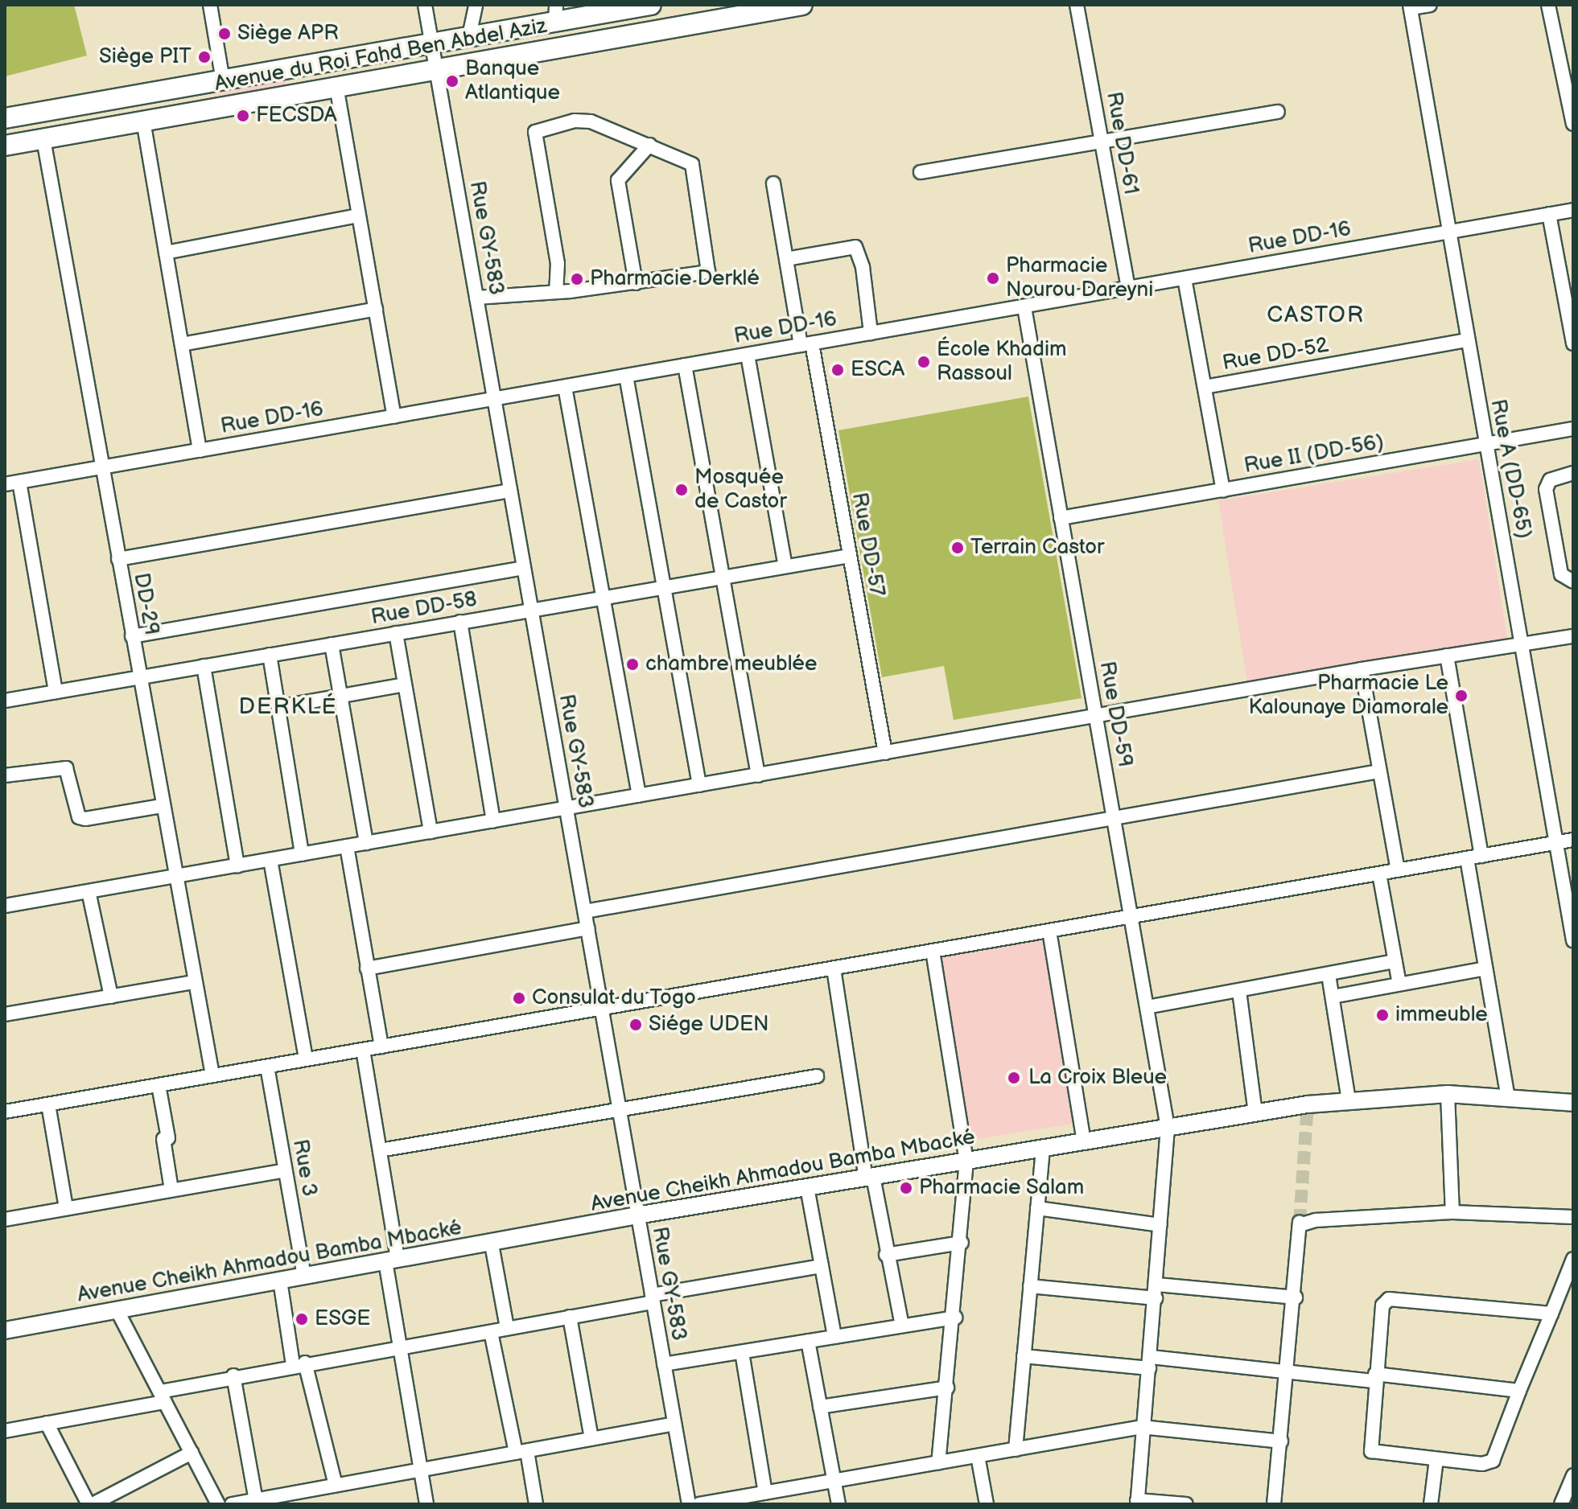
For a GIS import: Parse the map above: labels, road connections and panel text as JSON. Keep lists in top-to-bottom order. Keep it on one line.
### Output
{"streets":{"main road":["Avenue du Roi Fahd Ben Abdel Aziz"],"street":["Rue DD-61","Rue GY-583","Rue DD-16","Rue DD-52","Rue II (DD-56)","Rue A (DD-65)","Rue DD-57","DD-29","Rue DD-58","Rue DD-59","Rue 3","Avenue Cheikh Ahmadou Bamba Mbacké"]},"crossings":[["Avenue du Roi Fahd Ben Abdel Aziz","Rue GY-583"],["Avenue du Roi Fahd Ben Abdel Aziz","DD-29"],["Rue DD-61","Rue DD-16"],["Rue GY-583","Rue DD-16"],["Rue GY-583","Rue DD-58"],["Rue GY-583","Avenue Cheikh Ahmadou Bamba Mbacké"],["Rue DD-16","Rue A (DD-65)"],["Rue DD-16","Rue DD-57"],["Rue DD-16","DD-29"],["Rue DD-16","Rue DD-59"],["Rue DD-52","Rue A (DD-65)"],["Rue II (DD-56)","Rue A (DD-65)"],["Rue II (DD-56)","Rue DD-59"],["Rue DD-57","Rue DD-58"],["DD-29","Rue DD-58"],["Rue DD-59","Avenue Cheikh Ahmadou Bamba Mbacké"],["Rue 3","Avenue Cheikh Ahmadou Bamba Mbacké"]],"districts":["CASTOR","DERKLÉ"],"places":["Siège APR","Siège PIT","Banque Atlantique","FECSDA","Pharmacie Nourou Dareyni","Pharmacie Derklé","École Khadim Rassoul","ESCA","Mosquée de Castor","Terrain Castor","chambre meublée","Pharmacie Le Kalounaye Diamorale","Consulat du Togo","immeuble","Siége UDEN","La Croix Bleue","Pharmacie Salam","ESGE"]}
